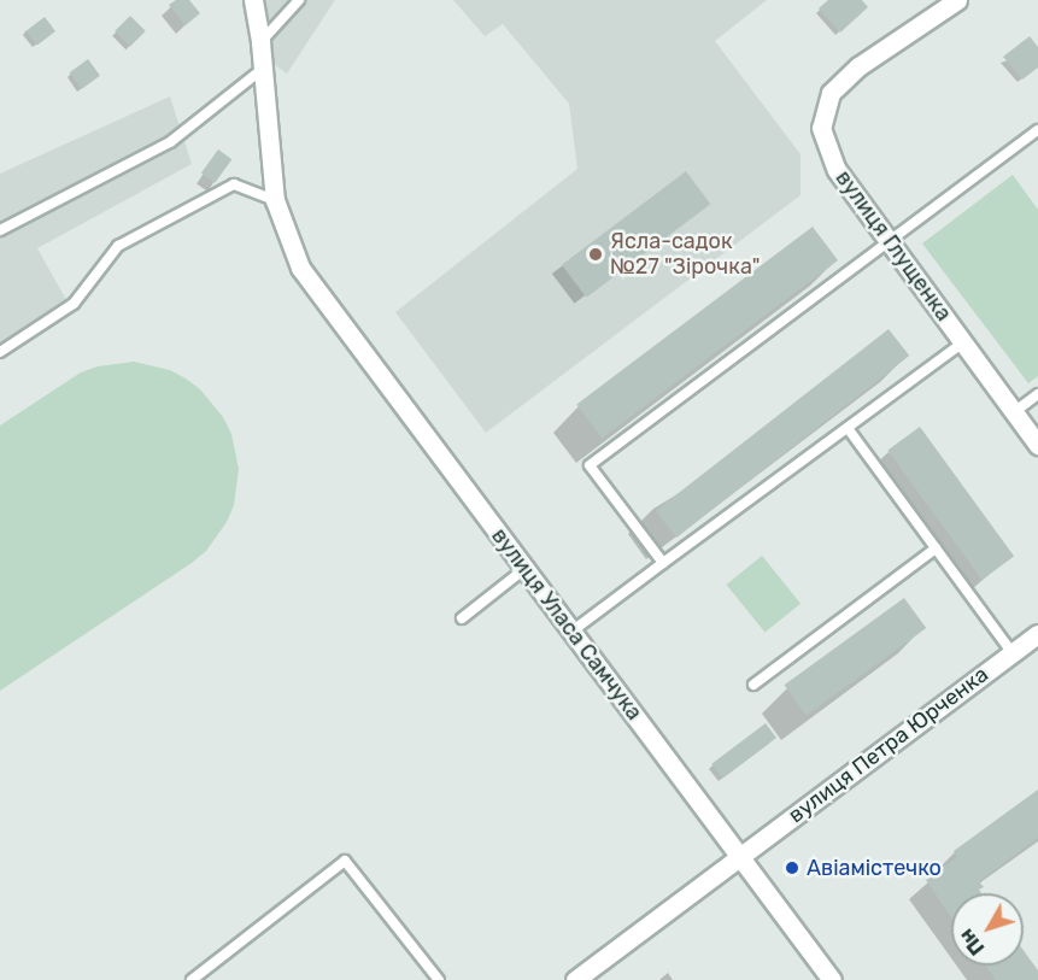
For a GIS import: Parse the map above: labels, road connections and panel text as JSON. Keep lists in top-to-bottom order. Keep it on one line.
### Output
{"streets":{"street":["вулиця Глущенка","вулиця Уласа Самчука","вулиця Петра Юрченка"]},"crossings":[["вулиця Уласа Самчука","вулиця Петра Юрченка"]],"places":["Ясла-садок №27 \"Зірочка\"","Авіамістечко"],"north":"bottom left"}
